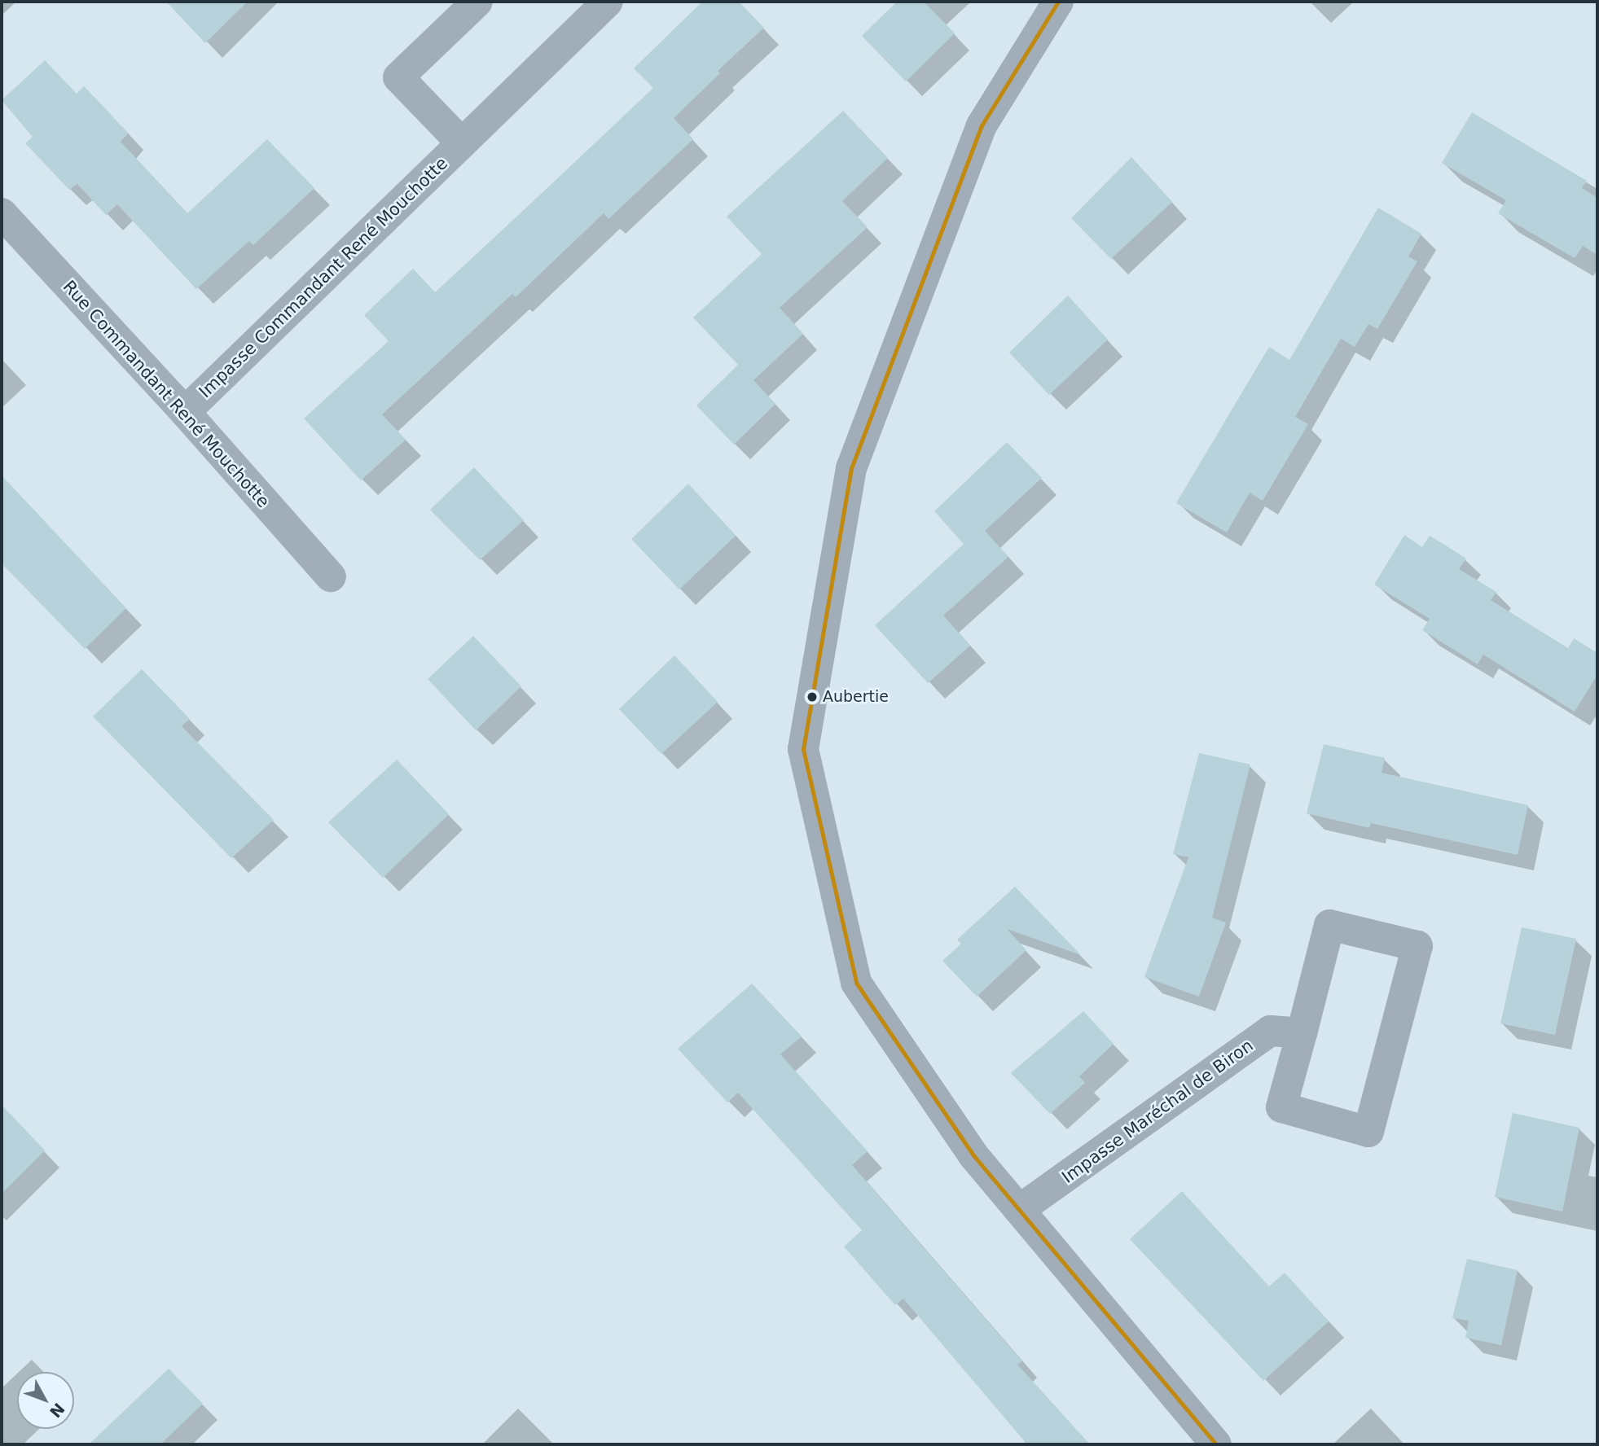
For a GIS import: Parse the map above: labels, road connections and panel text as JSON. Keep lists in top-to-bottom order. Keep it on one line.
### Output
{"streets":{"street":["Impasse Commandant René Mouchotte","Rue Commandant René Mouchotte","Impasse Maréchal de Biron"]},"crossings":[["Impasse Commandant René Mouchotte","Rue Commandant René Mouchotte"]],"places":["Aubertie"],"north":"bottom right"}
